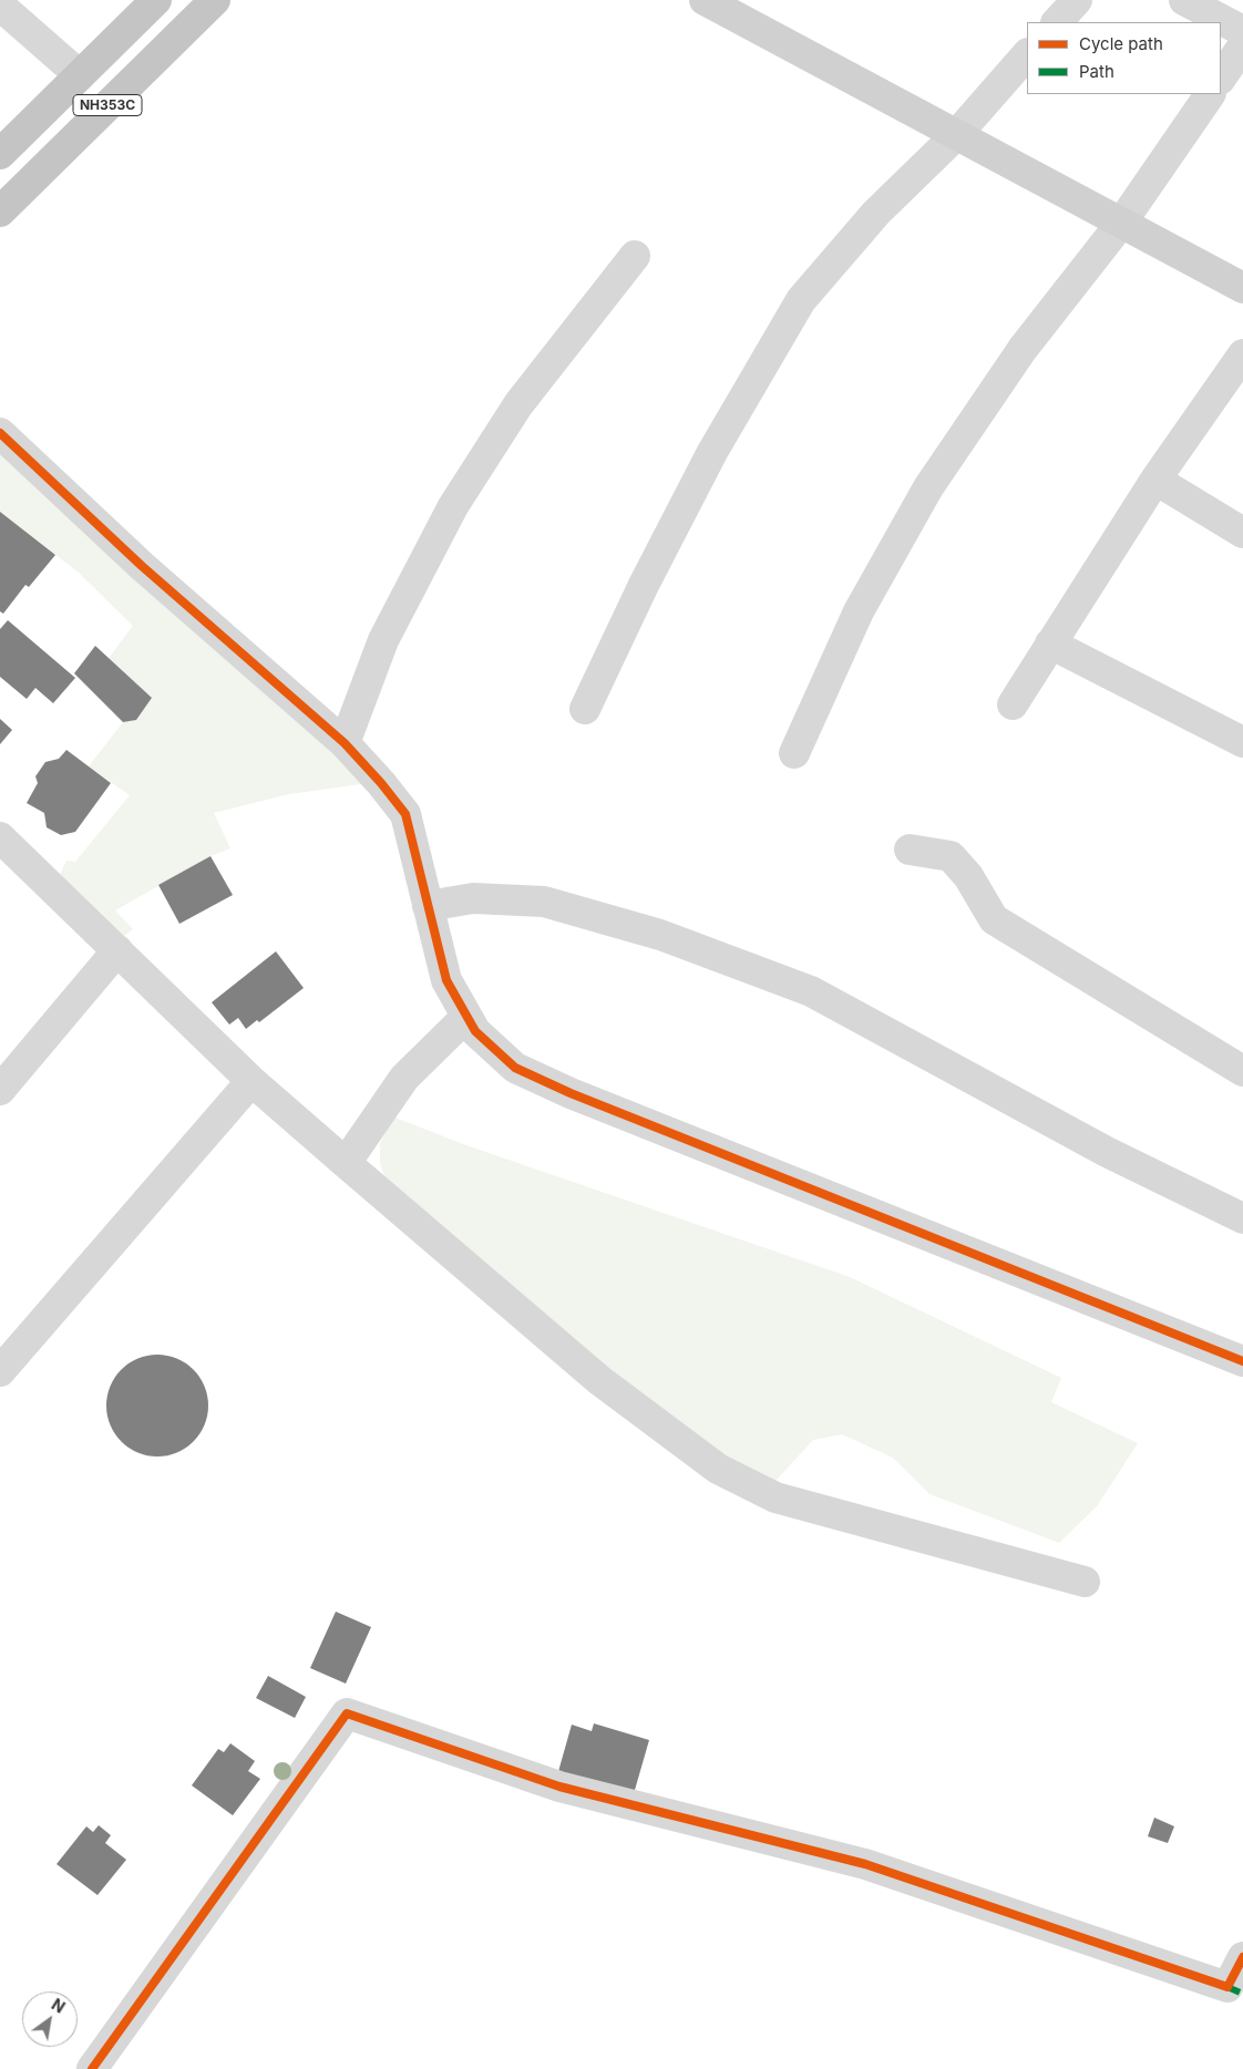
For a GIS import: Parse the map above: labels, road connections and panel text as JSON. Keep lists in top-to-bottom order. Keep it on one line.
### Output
{"streets":{"highway":["NH353C"]},"legend":["Cycle path","Path"],"north":"top right"}
